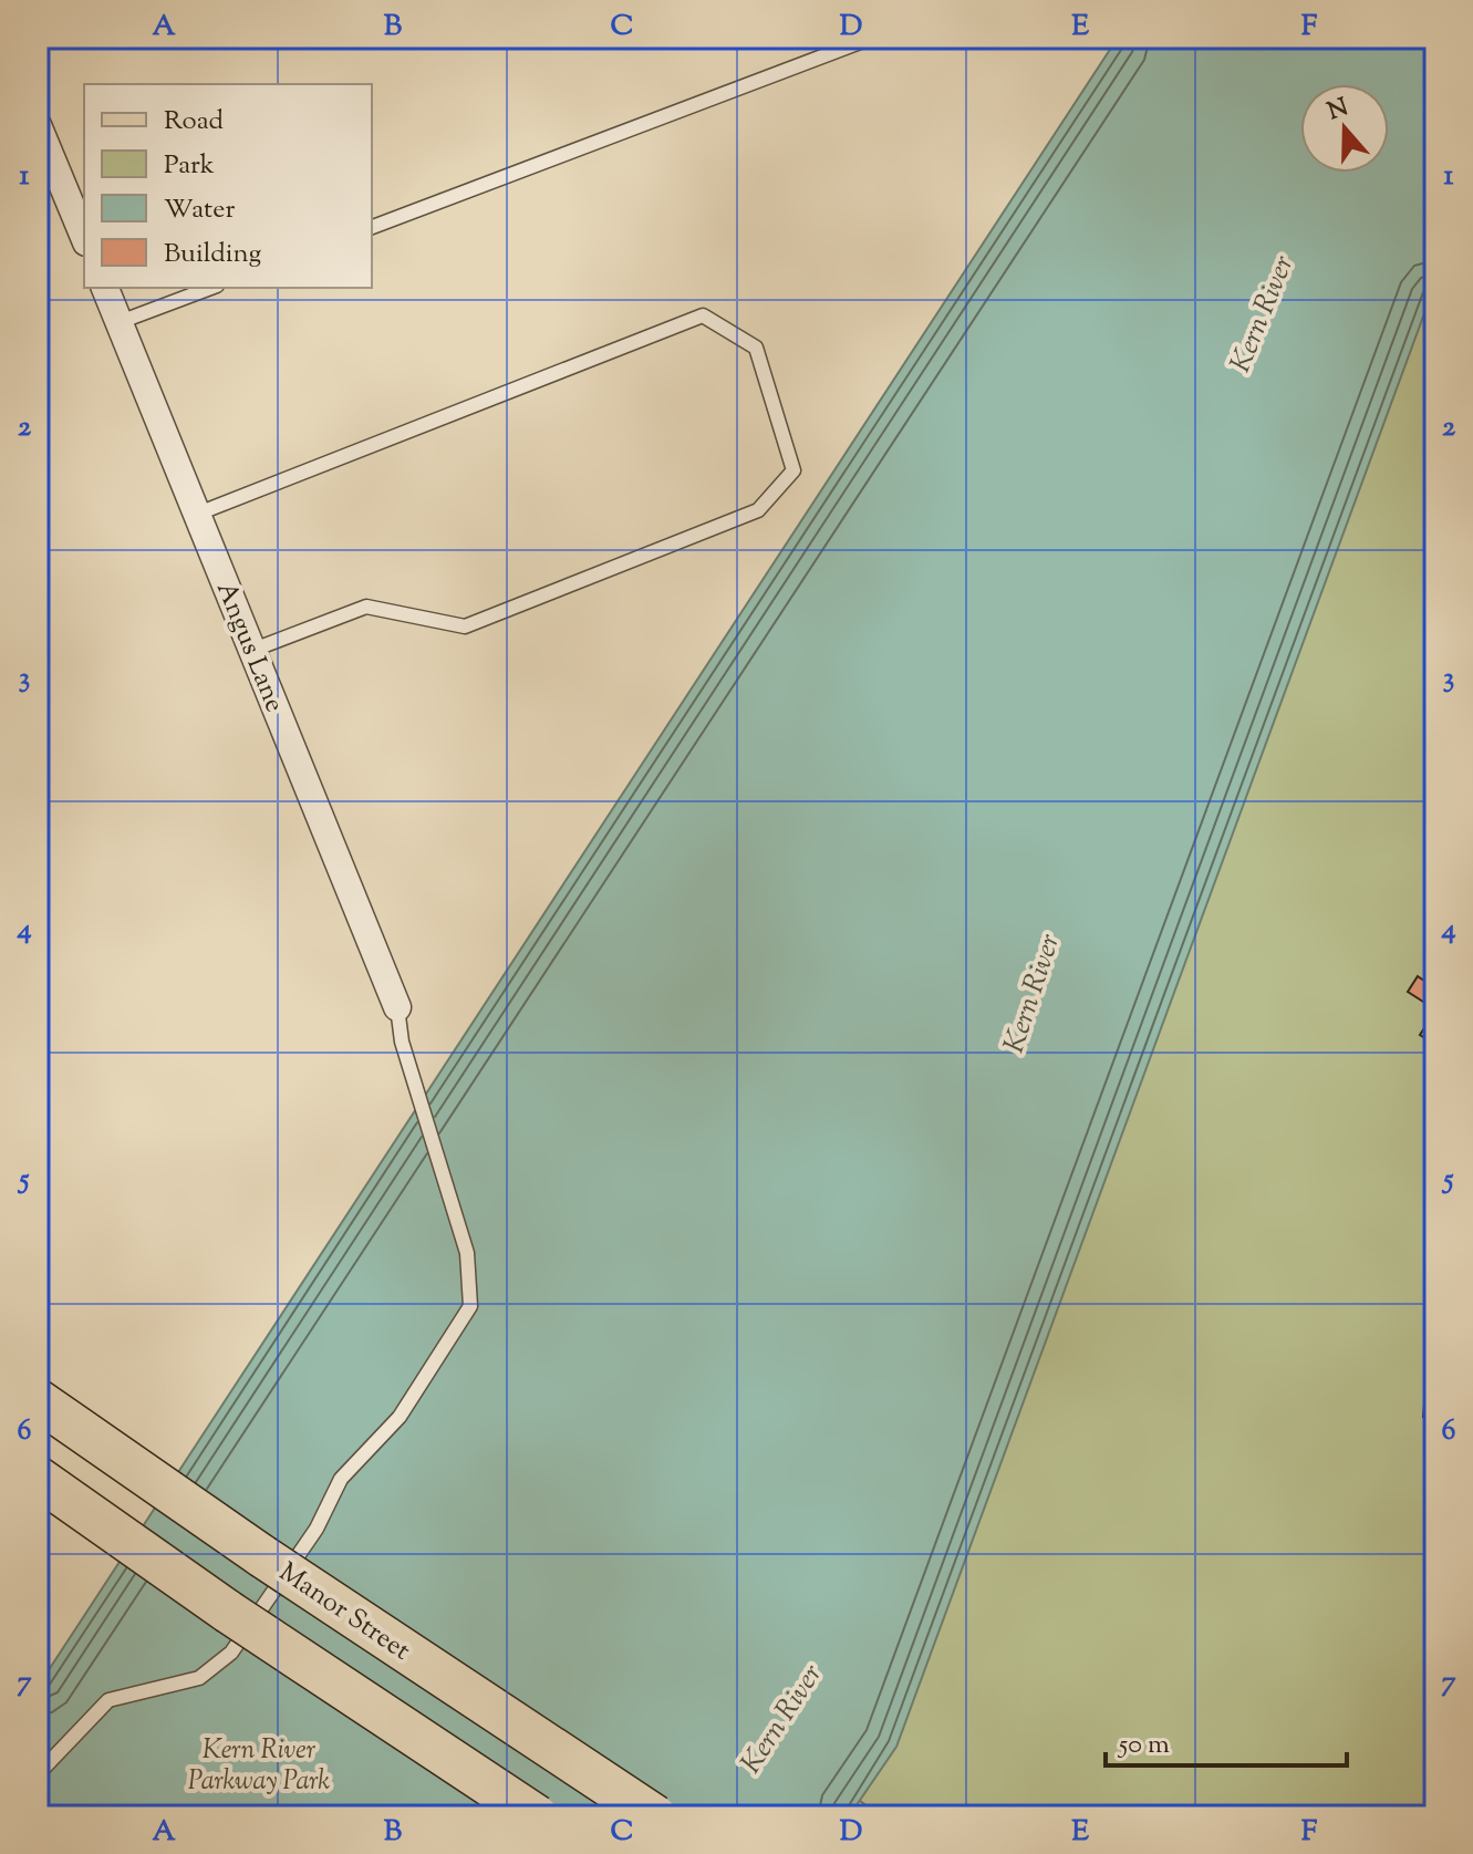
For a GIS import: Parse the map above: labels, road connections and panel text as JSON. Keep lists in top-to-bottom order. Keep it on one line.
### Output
{"streets":{"main road":["Manor Street"],"street":["Angus Lane"]},"water":["Kern River"],"parks":["Kern River Parkway Park"],"legend":["Road","Park","Water","Building"],"scale_bar":"50 m","north":"top","grid":{"columns":["A","B","C","D","E","F"],"rows":["1","2","3","4","5","6","7"]}}
